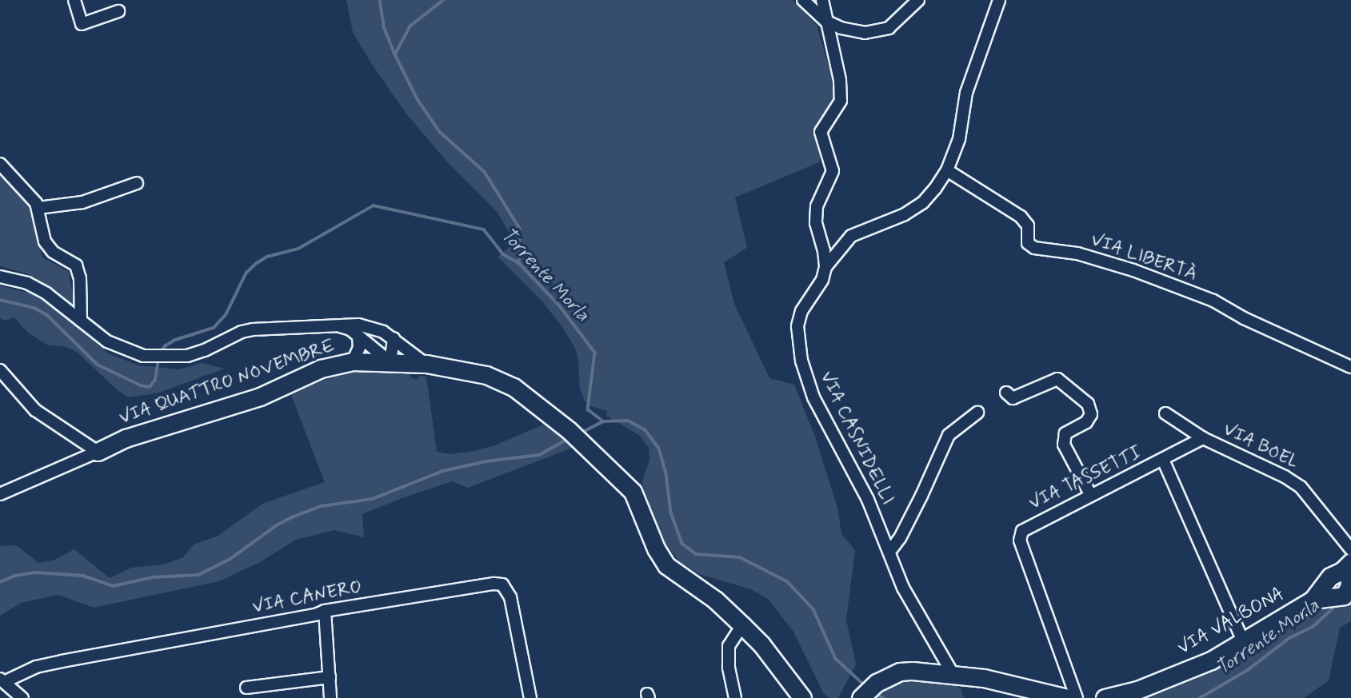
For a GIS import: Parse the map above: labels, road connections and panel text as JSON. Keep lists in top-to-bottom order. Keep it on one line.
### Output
{"streets":{"street":["VIA LIBERTÀ","VIA QUATTRO NOVEMBRE","VIA CASNIDELLI","VIA BOEL","VIA TASSETTI","VIA CANERO","VIA VALBONA"]},"crossings":[["VIA LIBERTÀ","VIA CASNIDELLI"],["VIA BOEL","VIA TASSETTI"],["VIA BOEL","VIA VALBONA"]],"water":["Torrente Morla"]}
